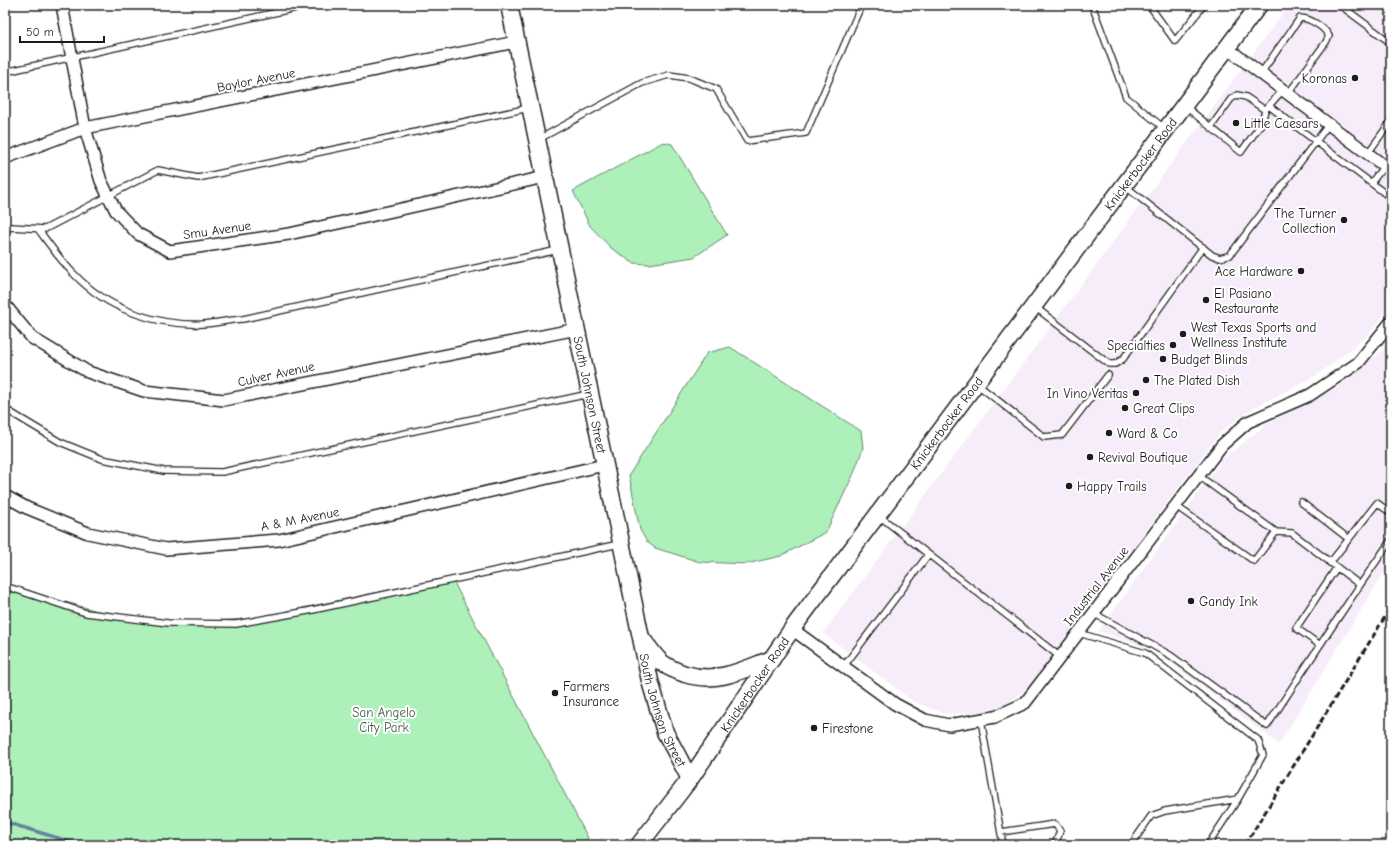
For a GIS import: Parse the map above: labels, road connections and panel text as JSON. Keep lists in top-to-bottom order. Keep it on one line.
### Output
{"streets":{"main road":["Knickerbocker Road","South Johnson Street"],"street":["Baylor Avenue","Smu Avenue","Culver Avenue","A & M Avenue","Industrial Avenue"]},"crossings":[["Baylor Avenue","Smu Avenue"],["Baylor Avenue","South Johnson Street"],["Knickerbocker Road","South Johnson Street"],["Knickerbocker Road","Industrial Avenue"],["Smu Avenue","South Johnson Street"],["Culver Avenue","South Johnson Street"],["South Johnson Street","A & M Avenue"]],"parks":["San Angelo City Park"],"places":["Koronas","Little Caesars","The Turner Collection","Ace Hardware","El Pasiano Restaurante","West Texas Sports and Wellness Institute","Specialties","Budget Blinds","The Plated Dish","In Vino Veritas","Great Clips","Ward & Co","Revival Boutique","Happy Trails","Gandy Ink","Farmers Insurance","Firestone"],"scale_bar":"50 m"}
